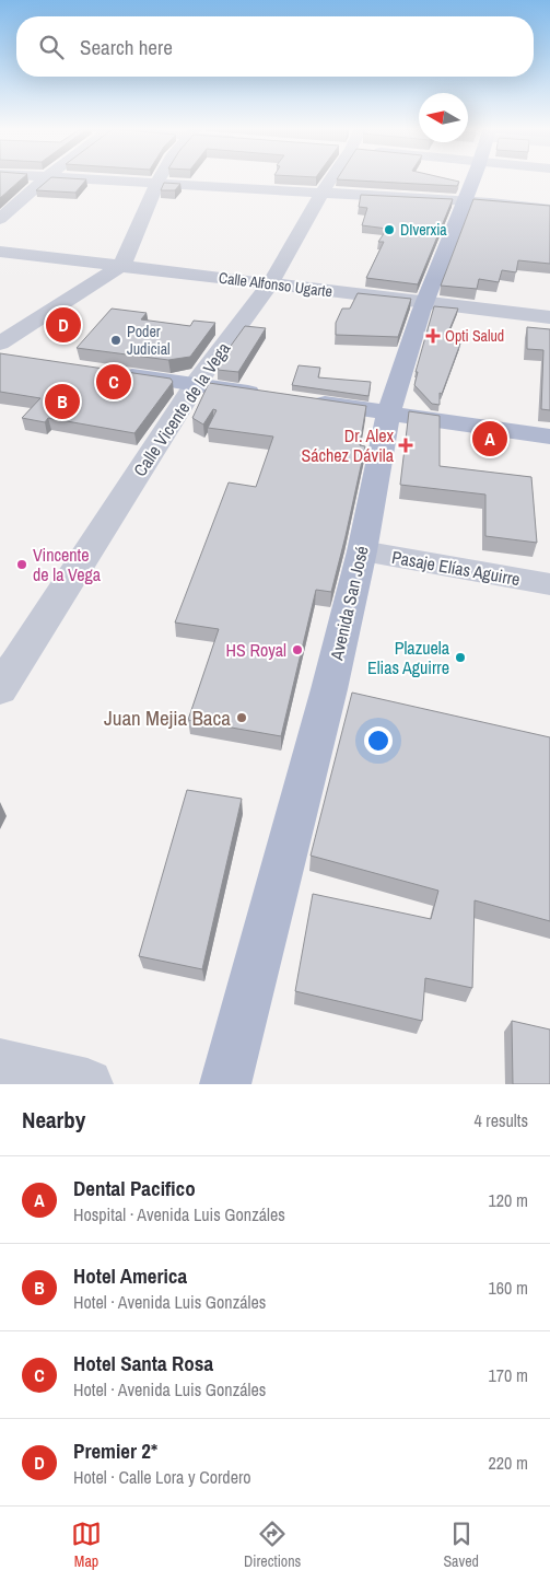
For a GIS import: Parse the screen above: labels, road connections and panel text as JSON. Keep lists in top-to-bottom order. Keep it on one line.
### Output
{"streets":{"main road":["Avenida San José"],"street":["Calle Alfonso Ugarte","Calle Vicente de la Vega","Pasaje Elías Aguirre"]},"crossings":[["Calle Alfonso Ugarte","Calle Vicente de la Vega"],["Calle Alfonso Ugarte","Avenida San José"],["Pasaje Elías Aguirre","Avenida San José"]],"places":{"other":["DIverxia","Poder Judicial","Vincente de la Vega","HS Royal","Plazuela Elias Aguirre","Juan Mejia Baca"],"health":["Opti Salud","Dr. Alex Sáchez Dávila"]},"north":"left","page":{"search":"Search here","pins":["D","C","B","A"],"heading":["Nearby","4 results"],"list":[{"mark":"A","name":"Dental Pacifico","note":"Hospital · Avenida Luis Gonzáles","value":"120 m"},{"mark":"B","name":"Hotel America","note":"Hotel · Avenida Luis Gonzáles","value":"160 m"},{"mark":"C","name":"Hotel Santa Rosa","note":"Hotel · Avenida Luis Gonzáles","value":"170 m"},{"mark":"D","name":"Premier 2*","note":"Hotel · Calle Lora y Cordero","value":"220 m"}],"nav":["Map","Directions","Saved"]}}
